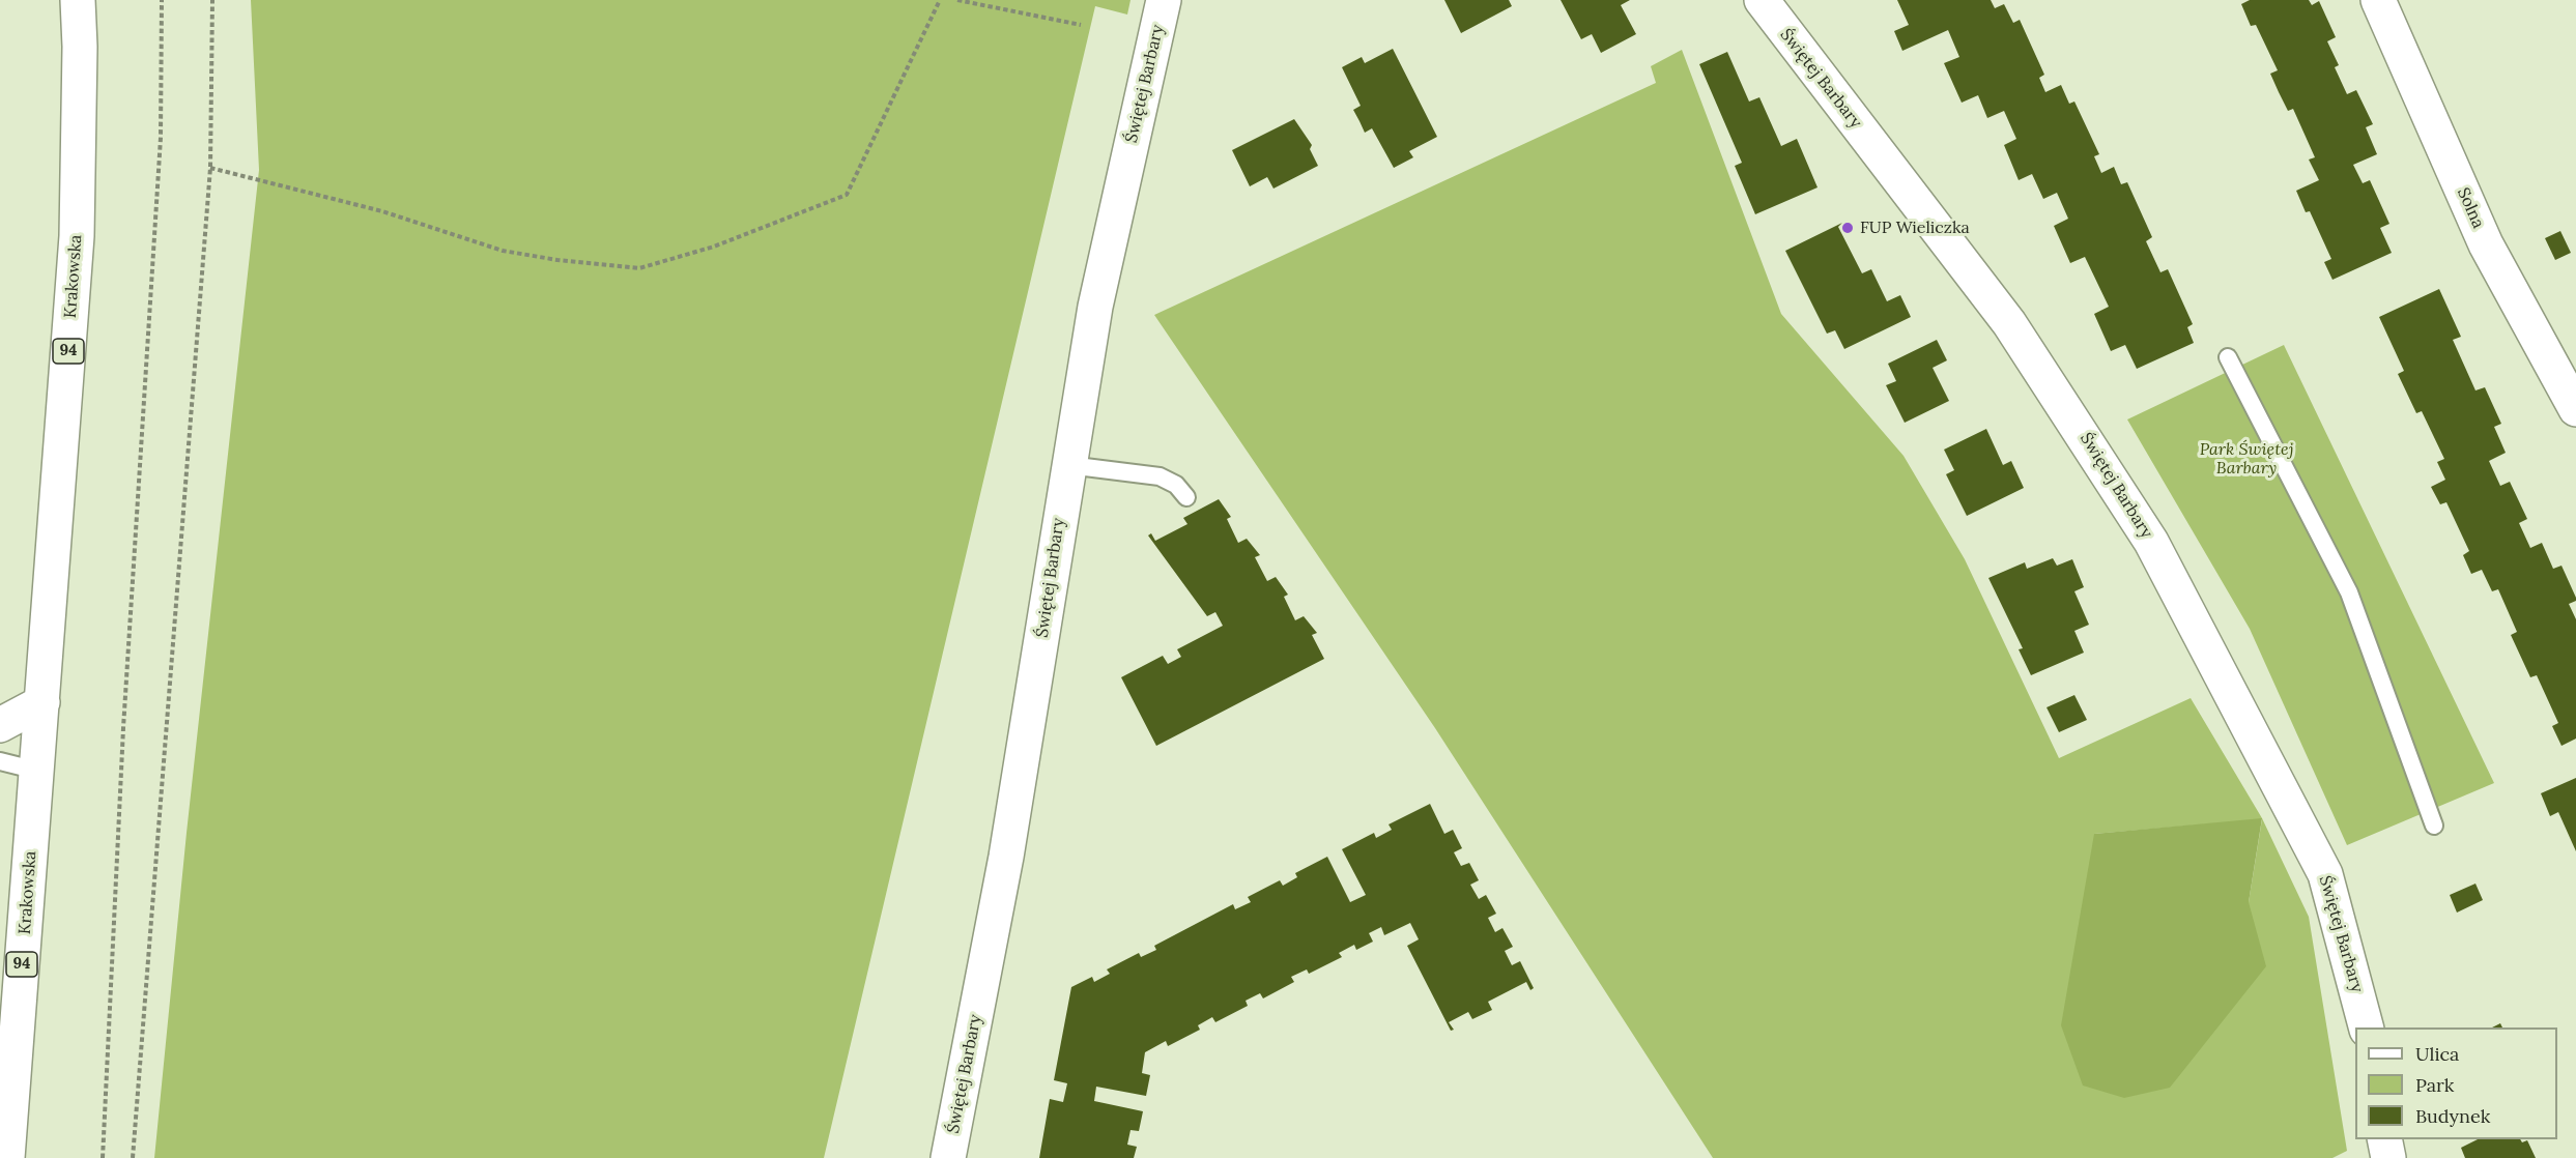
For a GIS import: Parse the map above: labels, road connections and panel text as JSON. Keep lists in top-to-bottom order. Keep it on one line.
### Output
{"streets":{"street":["Świętej Barbary","Solna","Krakowska","94"]},"parks":["Park Świętej Barbary"],"places":["FUP Wieliczka"],"legend":["Ulica","Park","Budynek"]}
